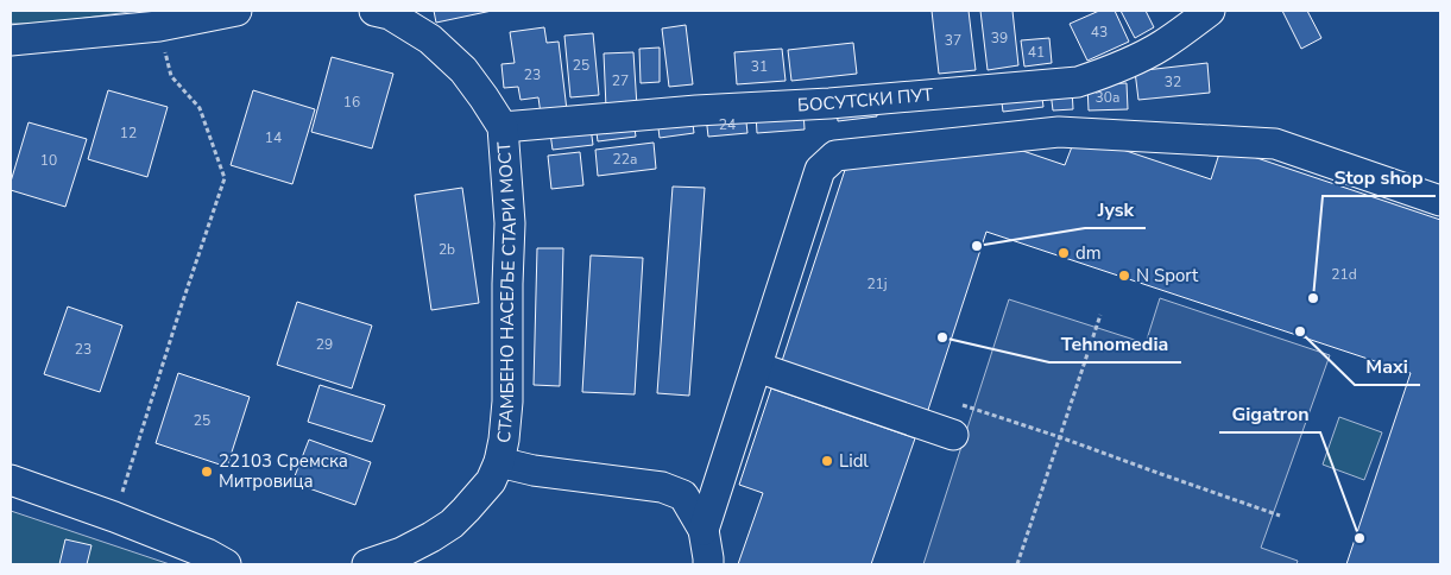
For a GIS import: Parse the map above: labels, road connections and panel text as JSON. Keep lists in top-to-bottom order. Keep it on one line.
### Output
{"streets":{"street":["БОСУТСКИ ПУТ","СТАМБЕНО НАСЕЉЕ СТАРИ МОСТ"]},"crossings":[["БОСУТСКИ ПУТ","СТАМБЕНО НАСЕЉЕ СТАРИ МОСТ"]],"places":["Jysk","dm","N Sport","Stop shop","Maxi","Tehnomedia","Lidl","22103 Сремска Митровица","Gigatron"],"house_numbers":["43","39","37","41","25","31","23","27","32","30a","16","24","12","14","22a","10","2b","21d","21j","29","23","25"]}
